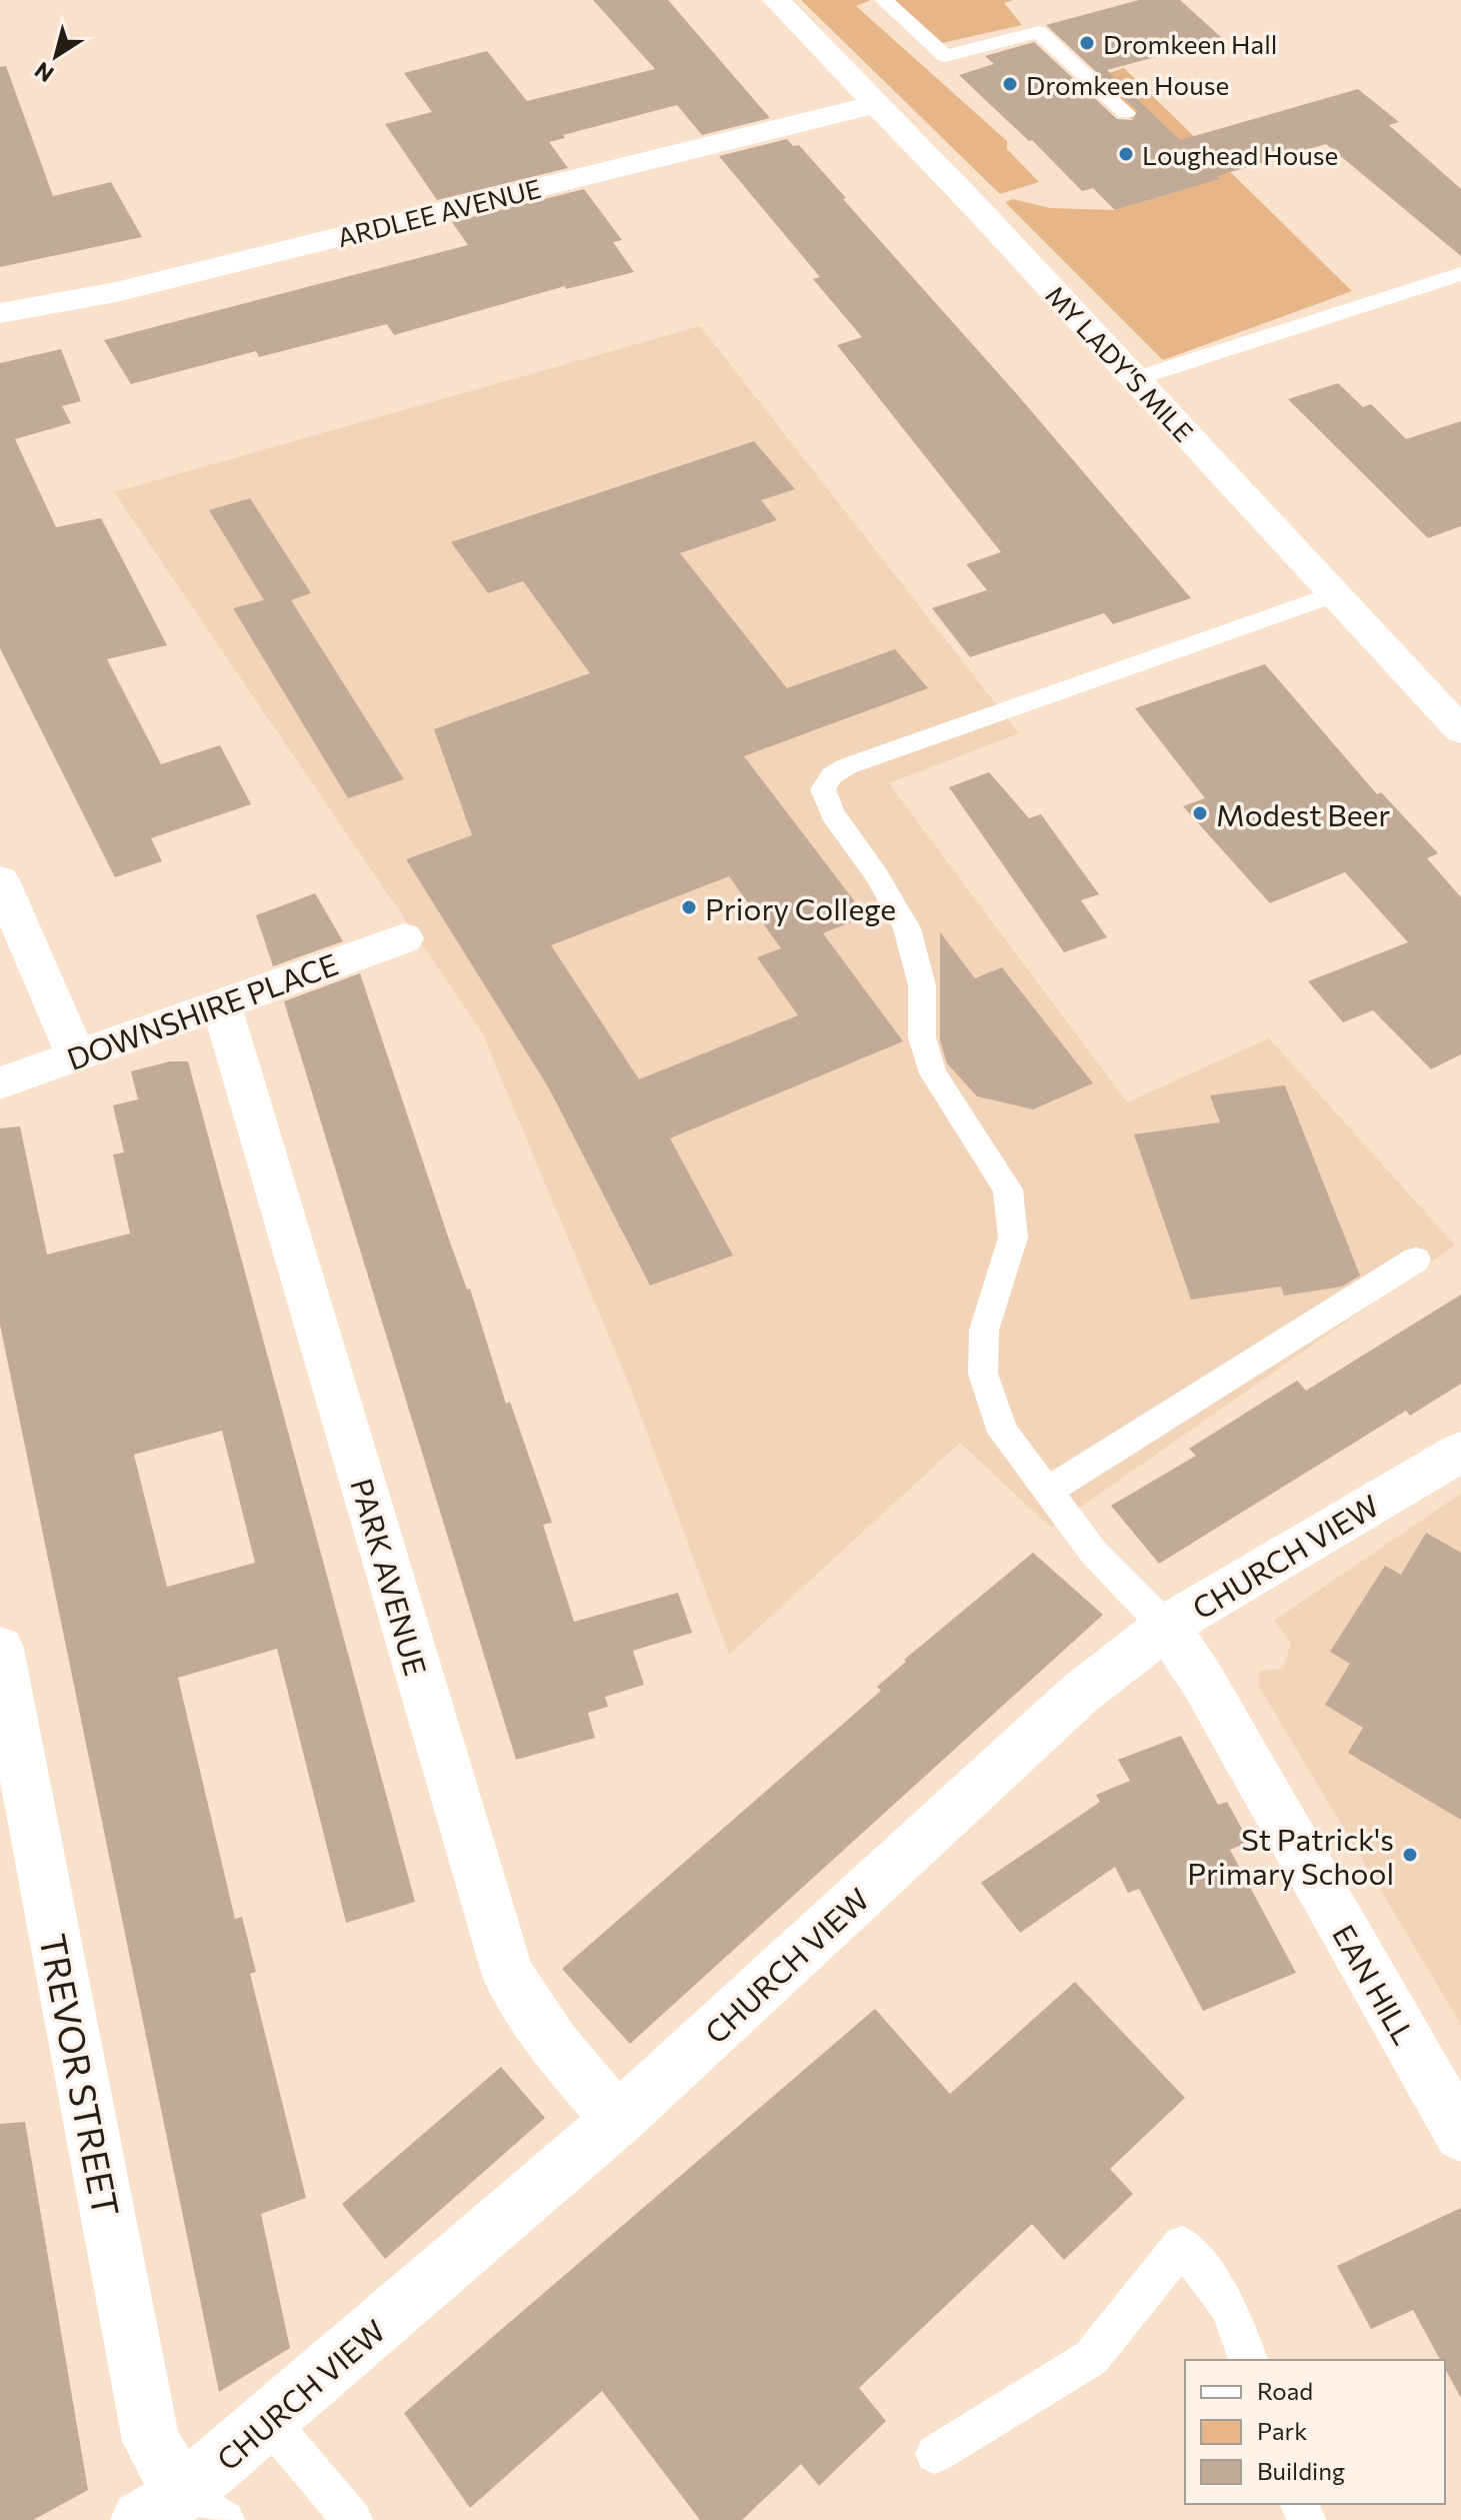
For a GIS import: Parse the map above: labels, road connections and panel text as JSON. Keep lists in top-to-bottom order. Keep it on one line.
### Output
{"streets":{"street":["ARDLEE AVENUE","MY LADY'S MILE","DOWNSHIRE PLACE","CHURCH VIEW","PARK AVENUE","EAN HILL","TREVOR STREET"]},"crossings":[["ARDLEE AVENUE","MY LADY'S MILE"],["DOWNSHIRE PLACE","PARK AVENUE"],["CHURCH VIEW","PARK AVENUE"],["CHURCH VIEW","EAN HILL"],["CHURCH VIEW","TREVOR STREET"]],"places":["Dromkeen Hall","Dromkeen House","Loughead House","Modest Beer","Priory College","St Patrick's Primary School"],"legend":["Road","Park","Building"],"north":"bottom left"}
